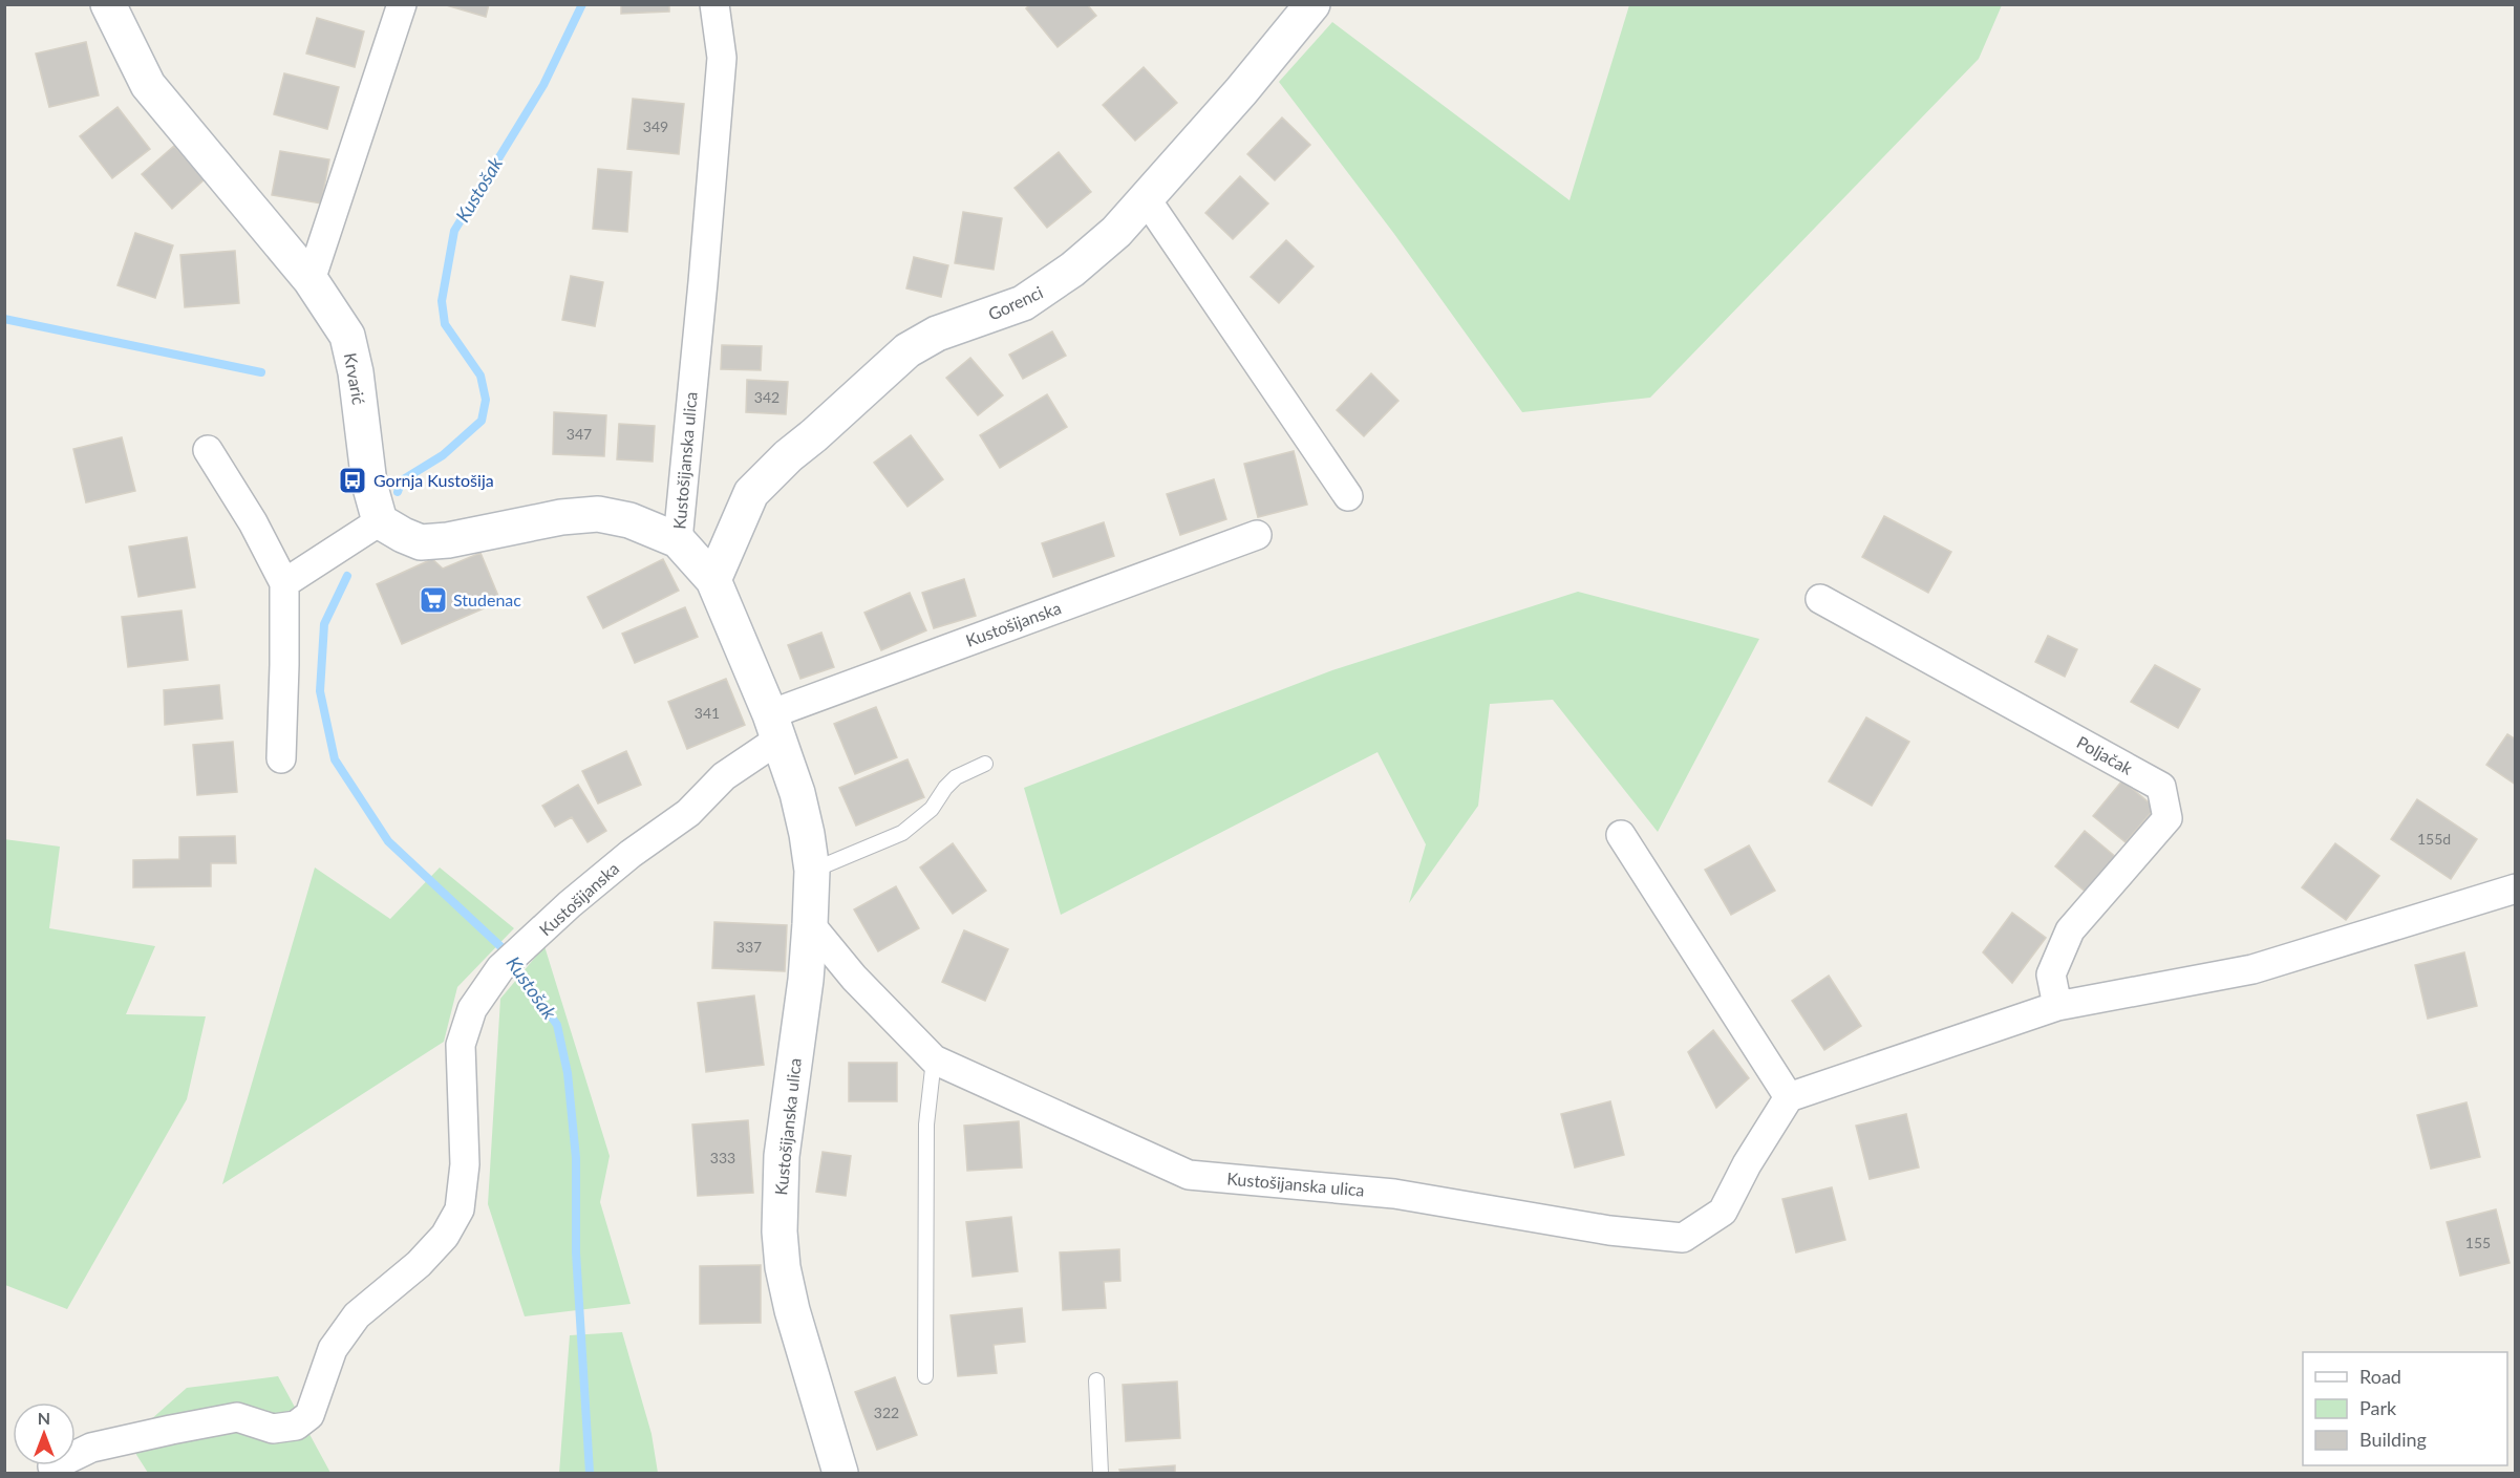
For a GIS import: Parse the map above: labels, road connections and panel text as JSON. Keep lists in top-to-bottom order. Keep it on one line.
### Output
{"streets":{"street":["Gorenci","Krvarić","Kustošijanska ulica","Kustošijanska","Poljačak"]},"crossings":[["Gorenci","Kustošijanska ulica"],["Kustošijanska ulica","Kustošijanska"]],"water":["Kustošak"],"places":{"bus stop":["Gornja Kustošija"],"supermarket":["Studenac"]},"house_numbers":["349","342","347","341","155d","337","333","155","322"],"legend":["Road","Park","Building"],"north":"top"}
